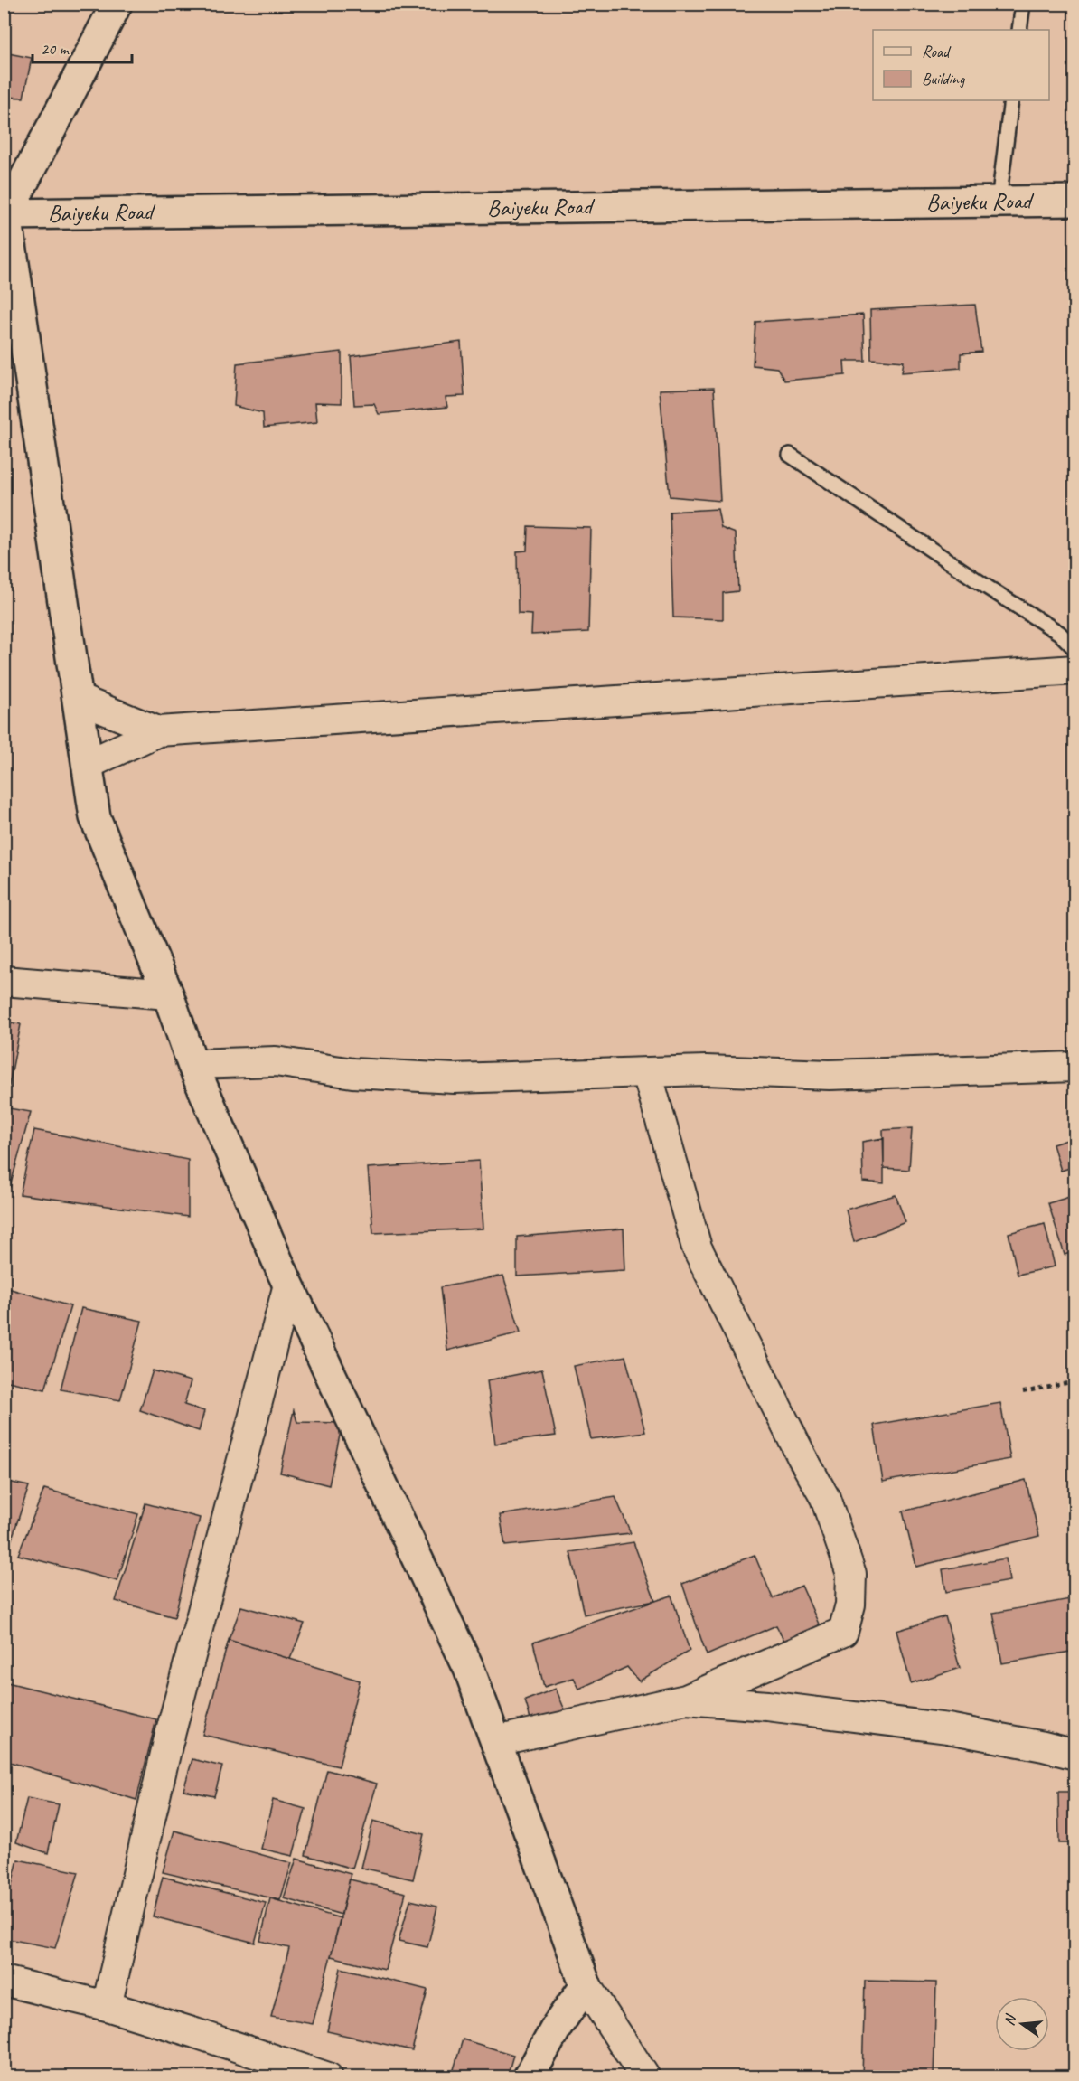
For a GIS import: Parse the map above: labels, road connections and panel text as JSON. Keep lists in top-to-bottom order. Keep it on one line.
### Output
{"streets":{"street":["Baiyeku Road"]},"legend":["Road","Building"],"scale_bar":"20 m","north":"left"}
